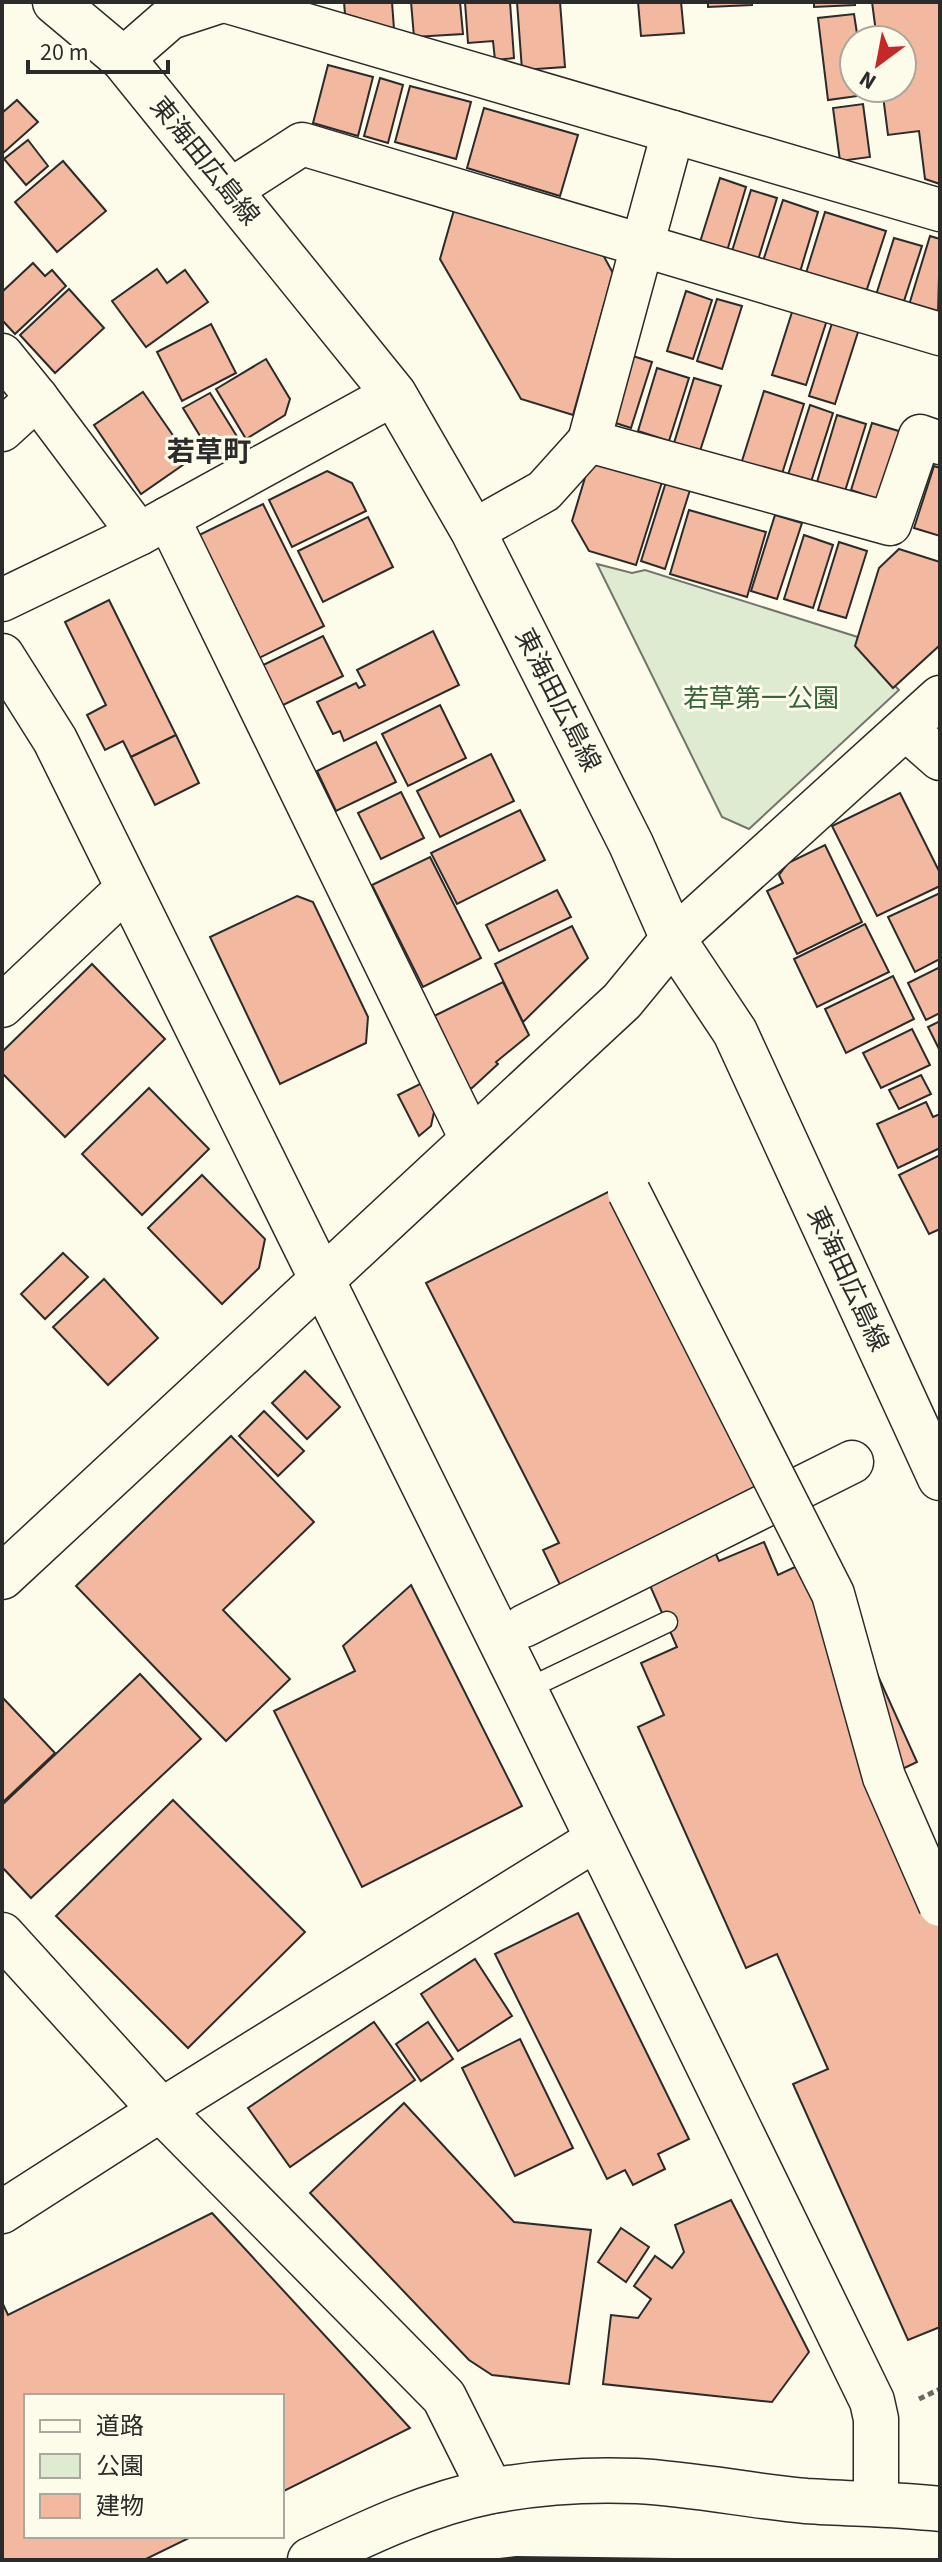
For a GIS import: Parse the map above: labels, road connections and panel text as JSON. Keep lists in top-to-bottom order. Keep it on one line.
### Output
{"streets":{"street":["東海田広島線"]},"districts":["若草町"],"parks":["若草第一公園"],"legend":["道路","公園","建物"],"scale_bar":"20 m","north":"bottom left"}
